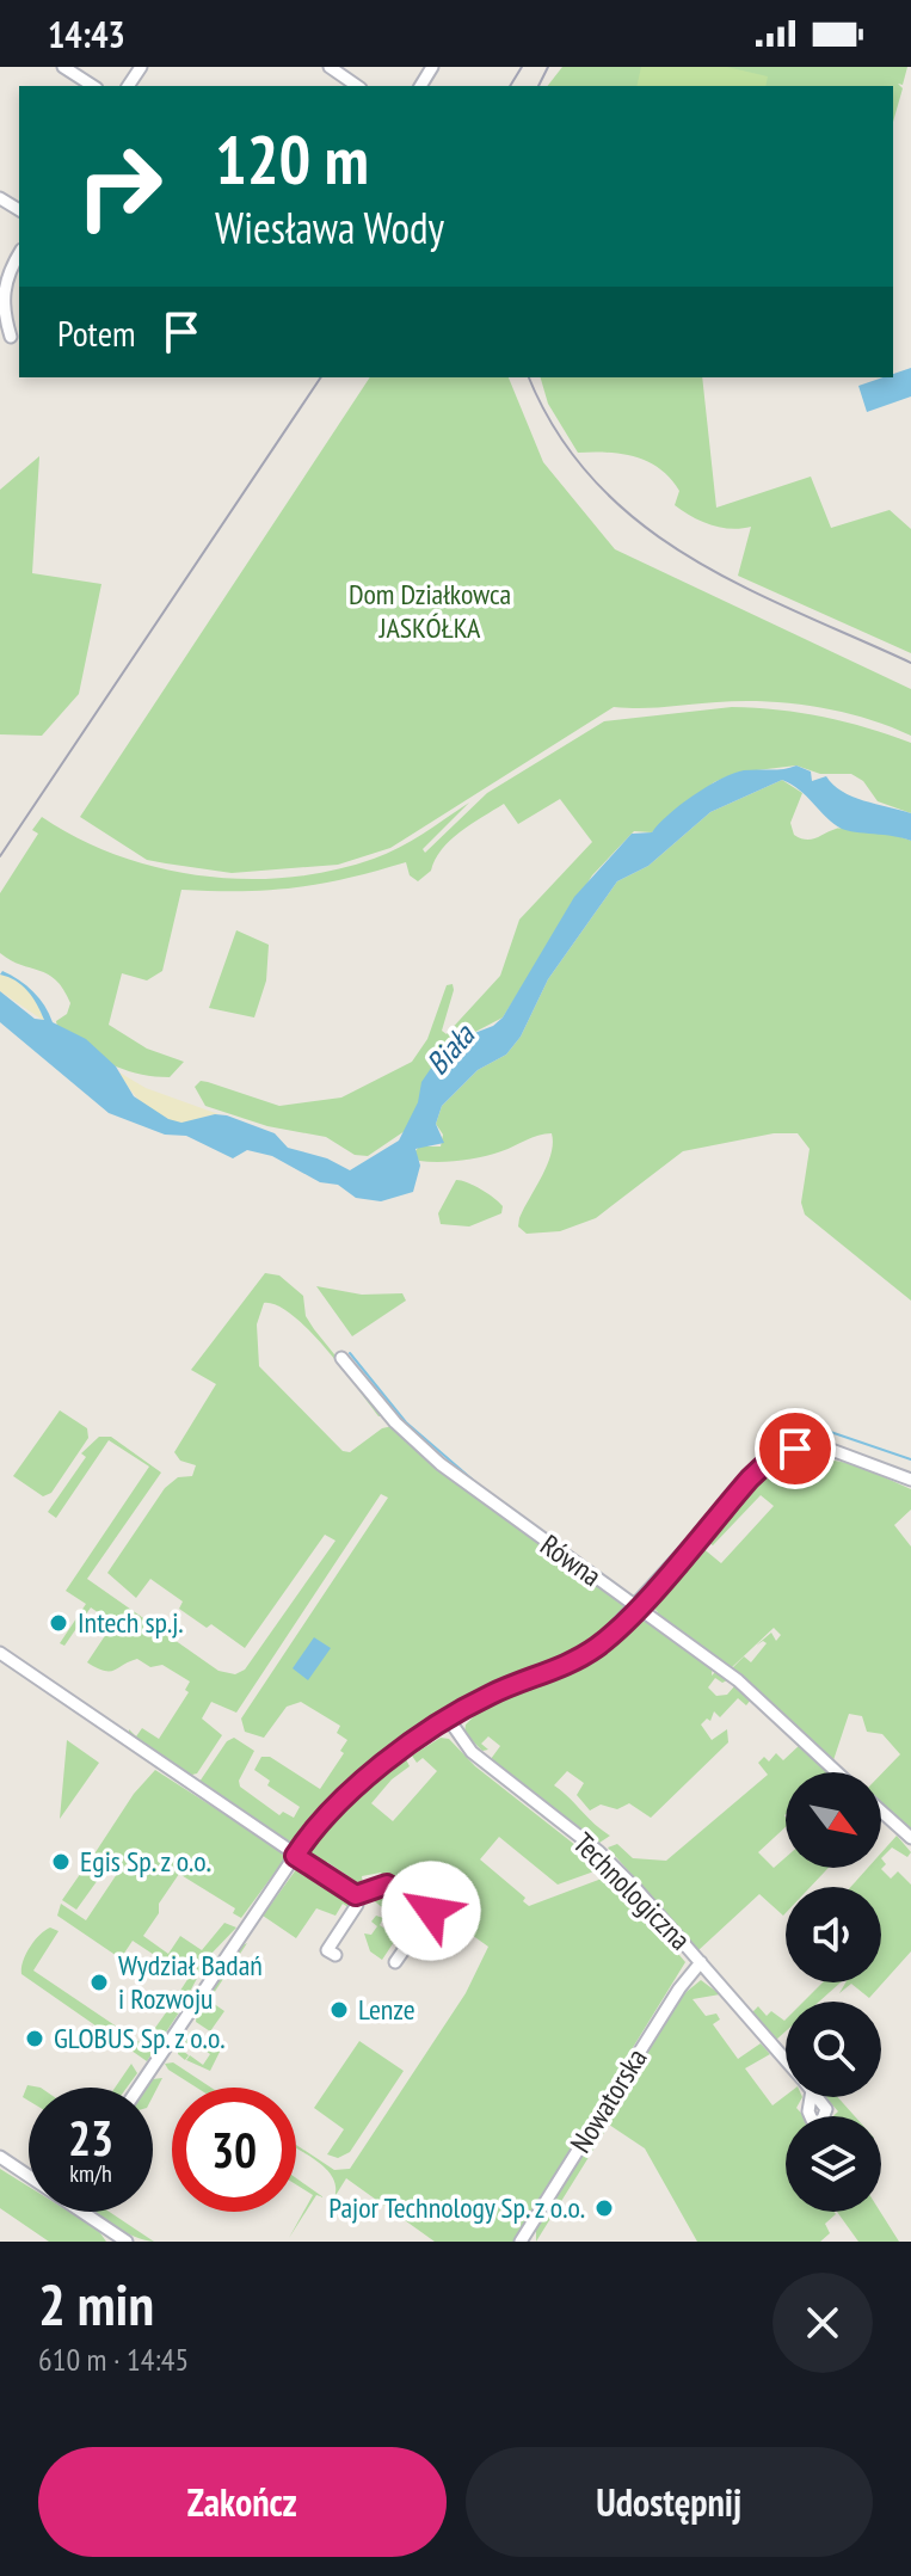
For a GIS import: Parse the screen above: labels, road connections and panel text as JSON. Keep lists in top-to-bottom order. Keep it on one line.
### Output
{"streets":{"street":["Równa","Technologiczna","Nowatorska"]},"crossings":[["Technologiczna","Nowatorska"]],"water":["Biała"],"parks":["Dom Działkowca JASKÓŁKA"],"places":["Intech sp.j.","Egis Sp. z o.o.","Wydział Badań i Rozwoju","Lenze","GLOBUS Sp. z o.o.","Pajor Technology Sp. z o.o."],"north":"bottom right","page":{"status":"14:43","turn":["120 m","Wiesława Wody"],"then":"Potem","speed":"23 km/h","limit":"30","heading":["2 min","610 m · 14:45"],"buttons":["Zakończ","Udostępnij"]}}
